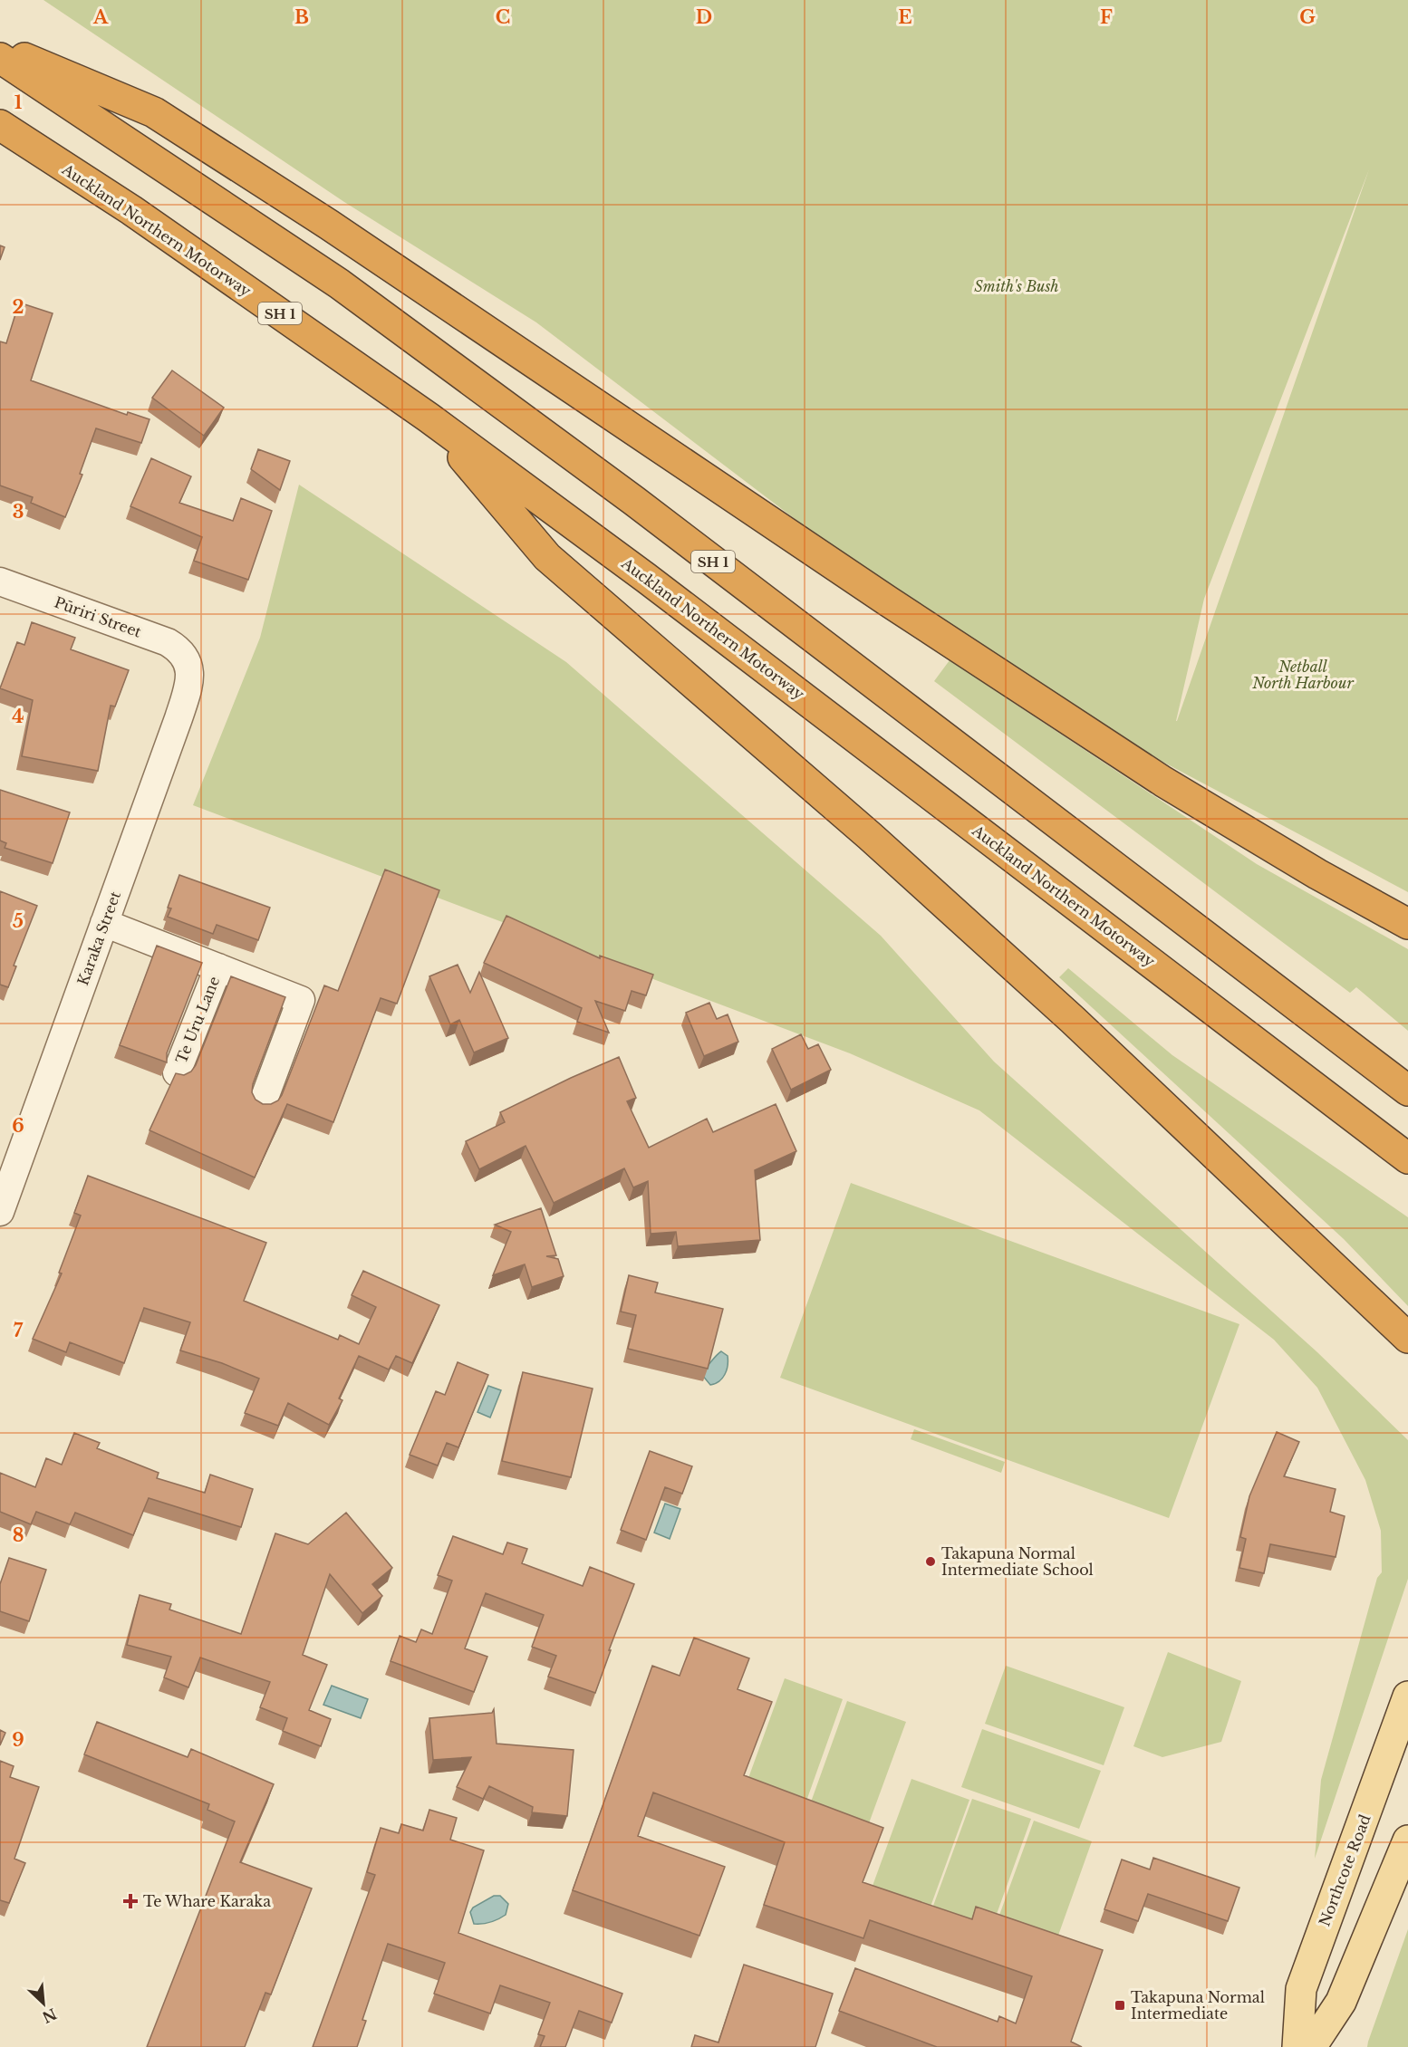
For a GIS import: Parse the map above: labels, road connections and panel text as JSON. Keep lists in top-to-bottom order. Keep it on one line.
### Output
{"streets":{"highway":["Auckland Northern Motorway","SH 1"],"main road":["Northcote Road"],"street":["Pūriri Street","Karaka Street","Te Uru Lane"]},"crossings":[["Pūriri Street","Karaka Street"],["Karaka Street","Te Uru Lane"]],"parks":["Smith's Bush","Netball North Harbour"],"places":{"other":["Takapuna Normal Intermediate School"],"health":["Te Whare Karaka"],"transit":["Takapuna Normal Intermediate"]},"north":"bottom right","grid":{"columns":["A","B","C","D","E","F","G"],"rows":["1","2","3","4","5","6","7","8","9"]}}
